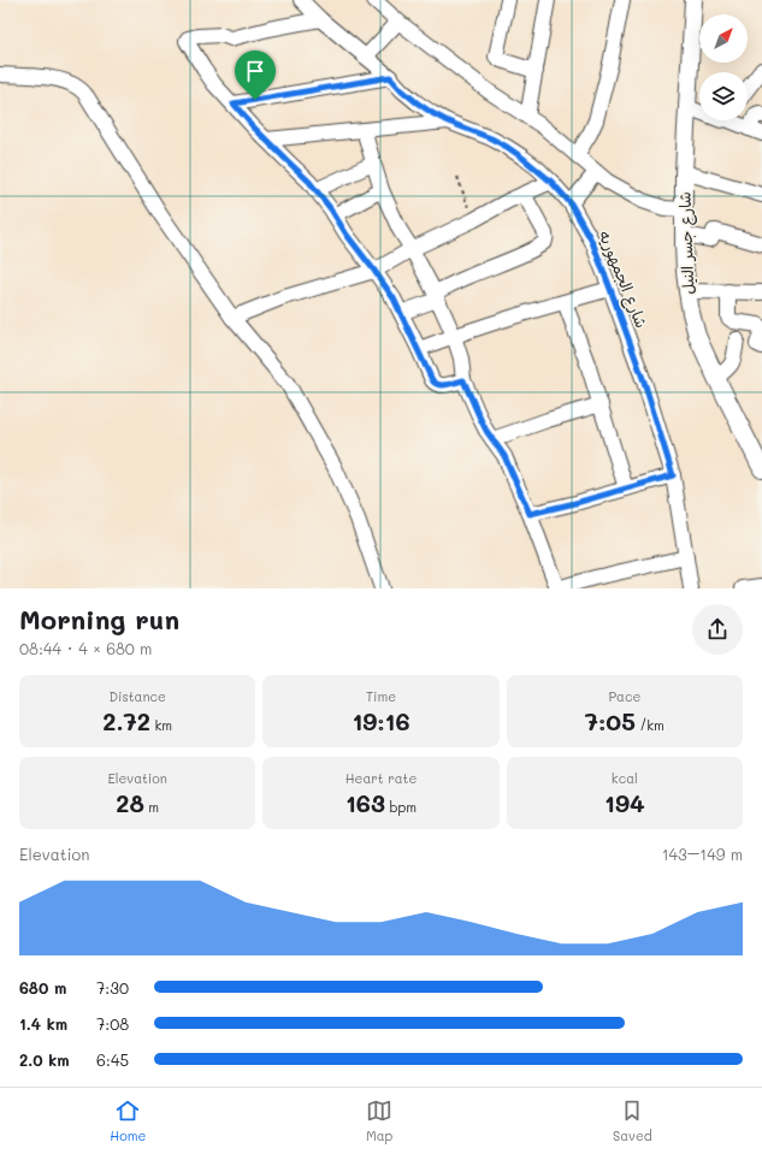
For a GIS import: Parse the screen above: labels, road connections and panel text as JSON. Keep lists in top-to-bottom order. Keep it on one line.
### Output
{"streets":{"street":["شارع جسر النيل","شارع الجمهوريه"]},"north":"top right","page":{"heading":["Morning run","08:44 · 4 × 680 m"],"stats":[["Distance","2.72 km"],["Time","19:16"],["Pace","7:05 /km"],["Elevation","28 m"],["Heart rate","163 bpm"],["kcal","194"]],"chart":["Elevation","143–149 m"],"list":[{"name":"680 m","note":"7:30"},{"name":"1.4 km","note":"7:08"},{"name":"2.0 km","note":"6:45"}],"tabs":["Home","Map","Saved"]}}
